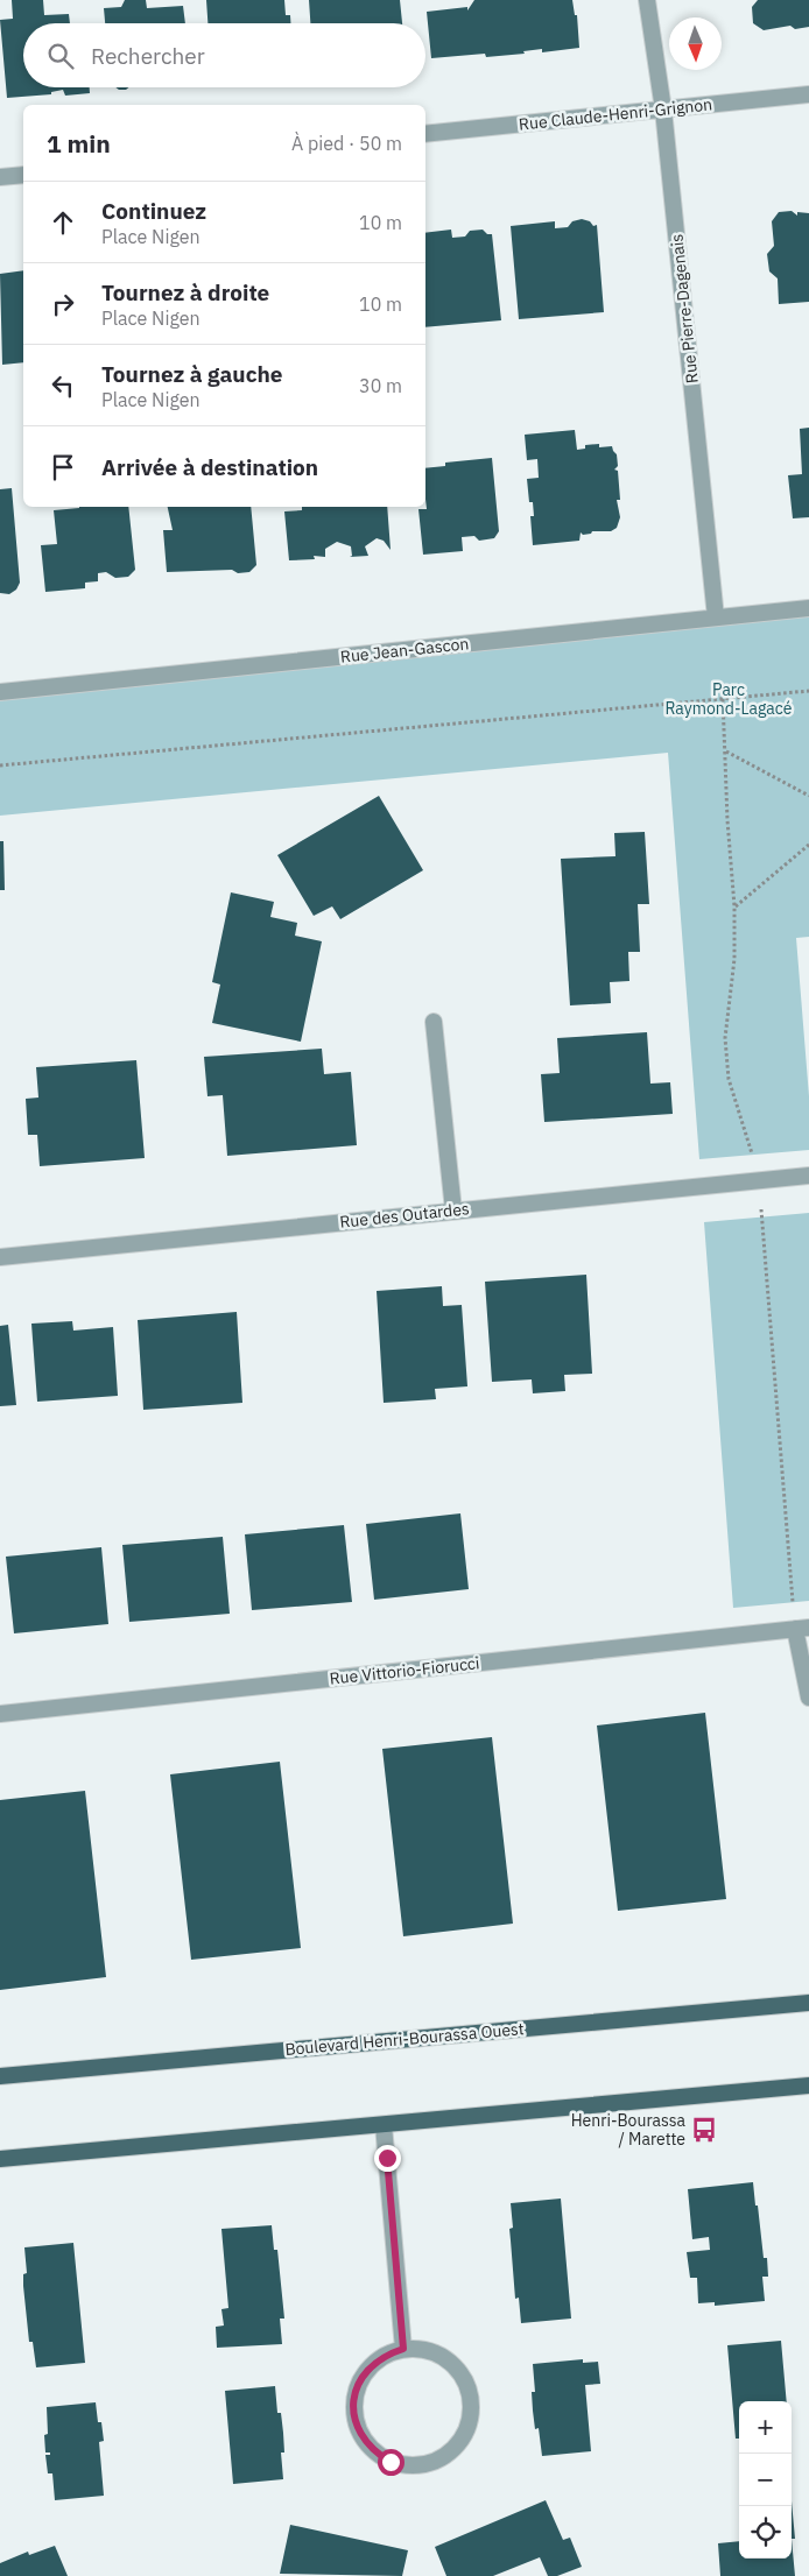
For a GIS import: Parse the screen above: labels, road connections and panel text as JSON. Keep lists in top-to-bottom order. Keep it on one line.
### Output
{"streets":{"main road":["Boulevard Henri-Bourassa Ouest"],"street":["Rue Claude-Henri-Grignon","Rue Pierre-Dagenais","Rue Jean-Gascon","Rue des Outardes","Rue Vittorio-Fiorucci"]},"crossings":[["Rue Claude-Henri-Grignon","Rue Pierre-Dagenais"],["Rue Pierre-Dagenais","Rue Jean-Gascon"]],"parks":["Parc Raymond-Lagacé"],"places":{"bus stop":["Henri-Bourassa / Marette"]},"north":"bottom","page":{"search":"Rechercher","heading":["1 min","À pied · 50 m"],"list":[["Continuez","Place Nigen","10 m"],["Tournez à droite","Place Nigen","10 m"],["Tournez à gauche","Place Nigen","30 m"],"Arrivée à destination"],"map_buttons":["+","−"]}}
